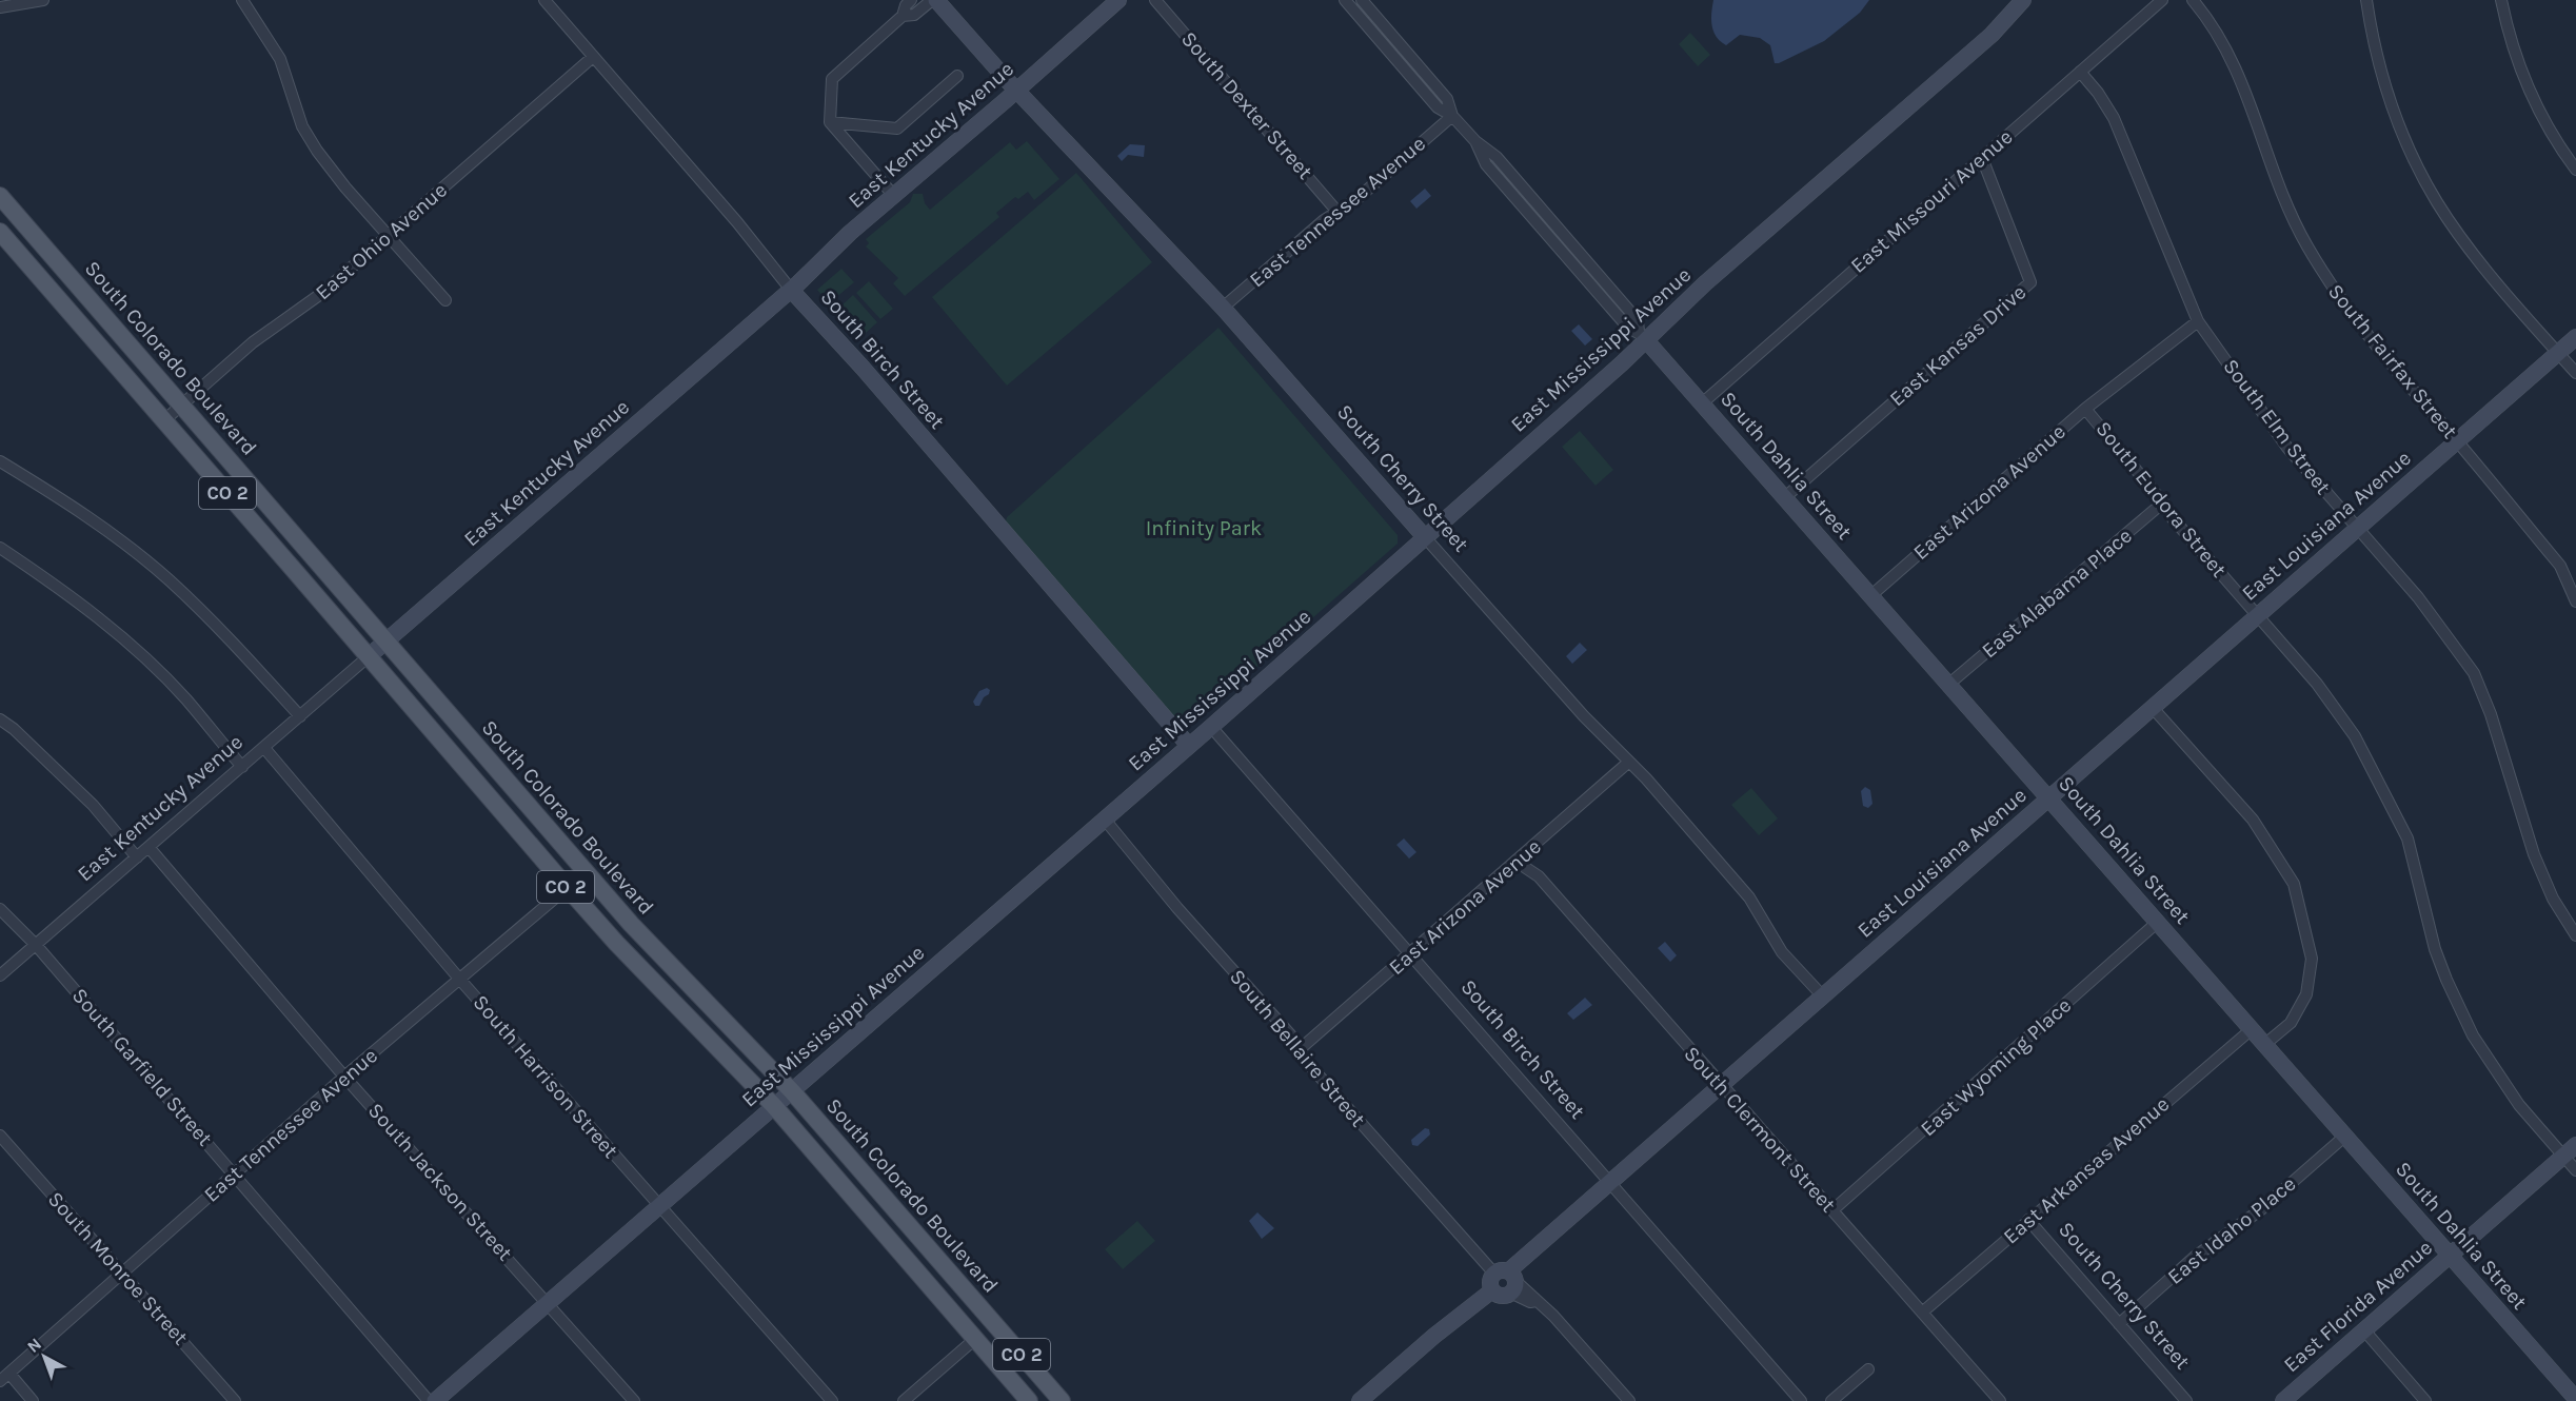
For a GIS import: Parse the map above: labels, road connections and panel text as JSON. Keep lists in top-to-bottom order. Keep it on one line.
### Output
{"streets":{"main road":["South Colorado Boulevard","CO 2"],"street":["South Dexter Street","East Kentucky Avenue","East Missouri Avenue","East Tennessee Avenue","East Ohio Avenue","East Kansas Drive","East Mississippi Avenue","South Birch Street","South Fairfax Street","South Elm Street","South Dahlia Street","South Cherry Street","East Arizona Avenue","South Eudora Street","East Louisiana Avenue","East Alabama Place","South Bellaire Street","South Garfield Street","East Wyoming Place","South Harrison Street","South Clermont Street","East Arkansas Avenue","South Jackson Street","East Idaho Place","South Monroe Street","East Florida Avenue"]},"crossings":[["South Dexter Street","East Tennessee Avenue"],["East Kentucky Avenue","South Colorado Boulevard"],["East Kentucky Avenue","South Birch Street"],["East Kentucky Avenue","South Cherry Street"],["East Kentucky Avenue","CO 2"],["East Kentucky Avenue","South Garfield Street"],["East Kentucky Avenue","South Harrison Street"],["East Kentucky Avenue","South Jackson Street"],["East Missouri Avenue","East Kansas Drive"],["East Missouri Avenue","South Elm Street"],["East Missouri Avenue","South Dahlia Street"],["East Tennessee Avenue","South Colorado Boulevard"],["East Tennessee Avenue","South Dahlia Street"],["East Tennessee Avenue","South Cherry Street"],["East Tennessee Avenue","CO 2"],["East Tennessee Avenue","South Garfield Street"],["East Tennessee Avenue","South Harrison Street"],["East Tennessee Avenue","South Jackson Street"],["East Tennessee Avenue","South Monroe Street"],["East Ohio Avenue","South Colorado Boulevard"],["East Ohio Avenue","South Birch Street"],["East Ohio Avenue","CO 2"],["East Kansas Drive","South Dahlia Street"],["East Mississippi Avenue","South Colorado Boulevard"],["East Mississippi Avenue","South Birch Street"],["East Mississippi Avenue","South Dahlia Street"],["East Mississippi Avenue","South Cherry Street"],["East Mississippi Avenue","CO 2"],["East Mississippi Avenue","South Bellaire Street"],["East Mississippi Avenue","South Harrison Street"],["East Mississippi Avenue","South Jackson Street"],["South Birch Street","East Arizona Avenue"],["South Birch Street","East Louisiana Avenue"],["South Fairfax Street","East Louisiana Avenue"],["South Elm Street","East Arizona Avenue"],["South Elm Street","East Louisiana Avenue"],["South Dahlia Street","East Arizona Avenue"],["South Dahlia Street","East Louisiana Avenue"],["South Dahlia Street","East Alabama Place"],["South Dahlia Street","East Wyoming Place"],["South Dahlia Street","East Arkansas Avenue"],["South Dahlia Street","East Idaho Place"],["South Dahlia Street","East Florida Avenue"],["South Cherry Street","East Arizona Avenue"],["South Cherry Street","East Louisiana Avenue"],["South Cherry Street","East Arkansas Avenue"],["South Cherry Street","East Idaho Place"],["East Arizona Avenue","South Eudora Street"],["East Arizona Avenue","South Bellaire Street"],["East Arizona Avenue","South Clermont Street"],["South Eudora Street","East Louisiana Avenue"],["South Eudora Street","East Alabama Place"],["South Eudora Street","East Florida Avenue"],["East Louisiana Avenue","South Bellaire Street"],["East Louisiana Avenue","South Clermont Street"],["East Wyoming Place","South Clermont Street"],["South Clermont Street","East Arkansas Avenue"]],"parks":["Infinity Park"],"north":"top left"}
